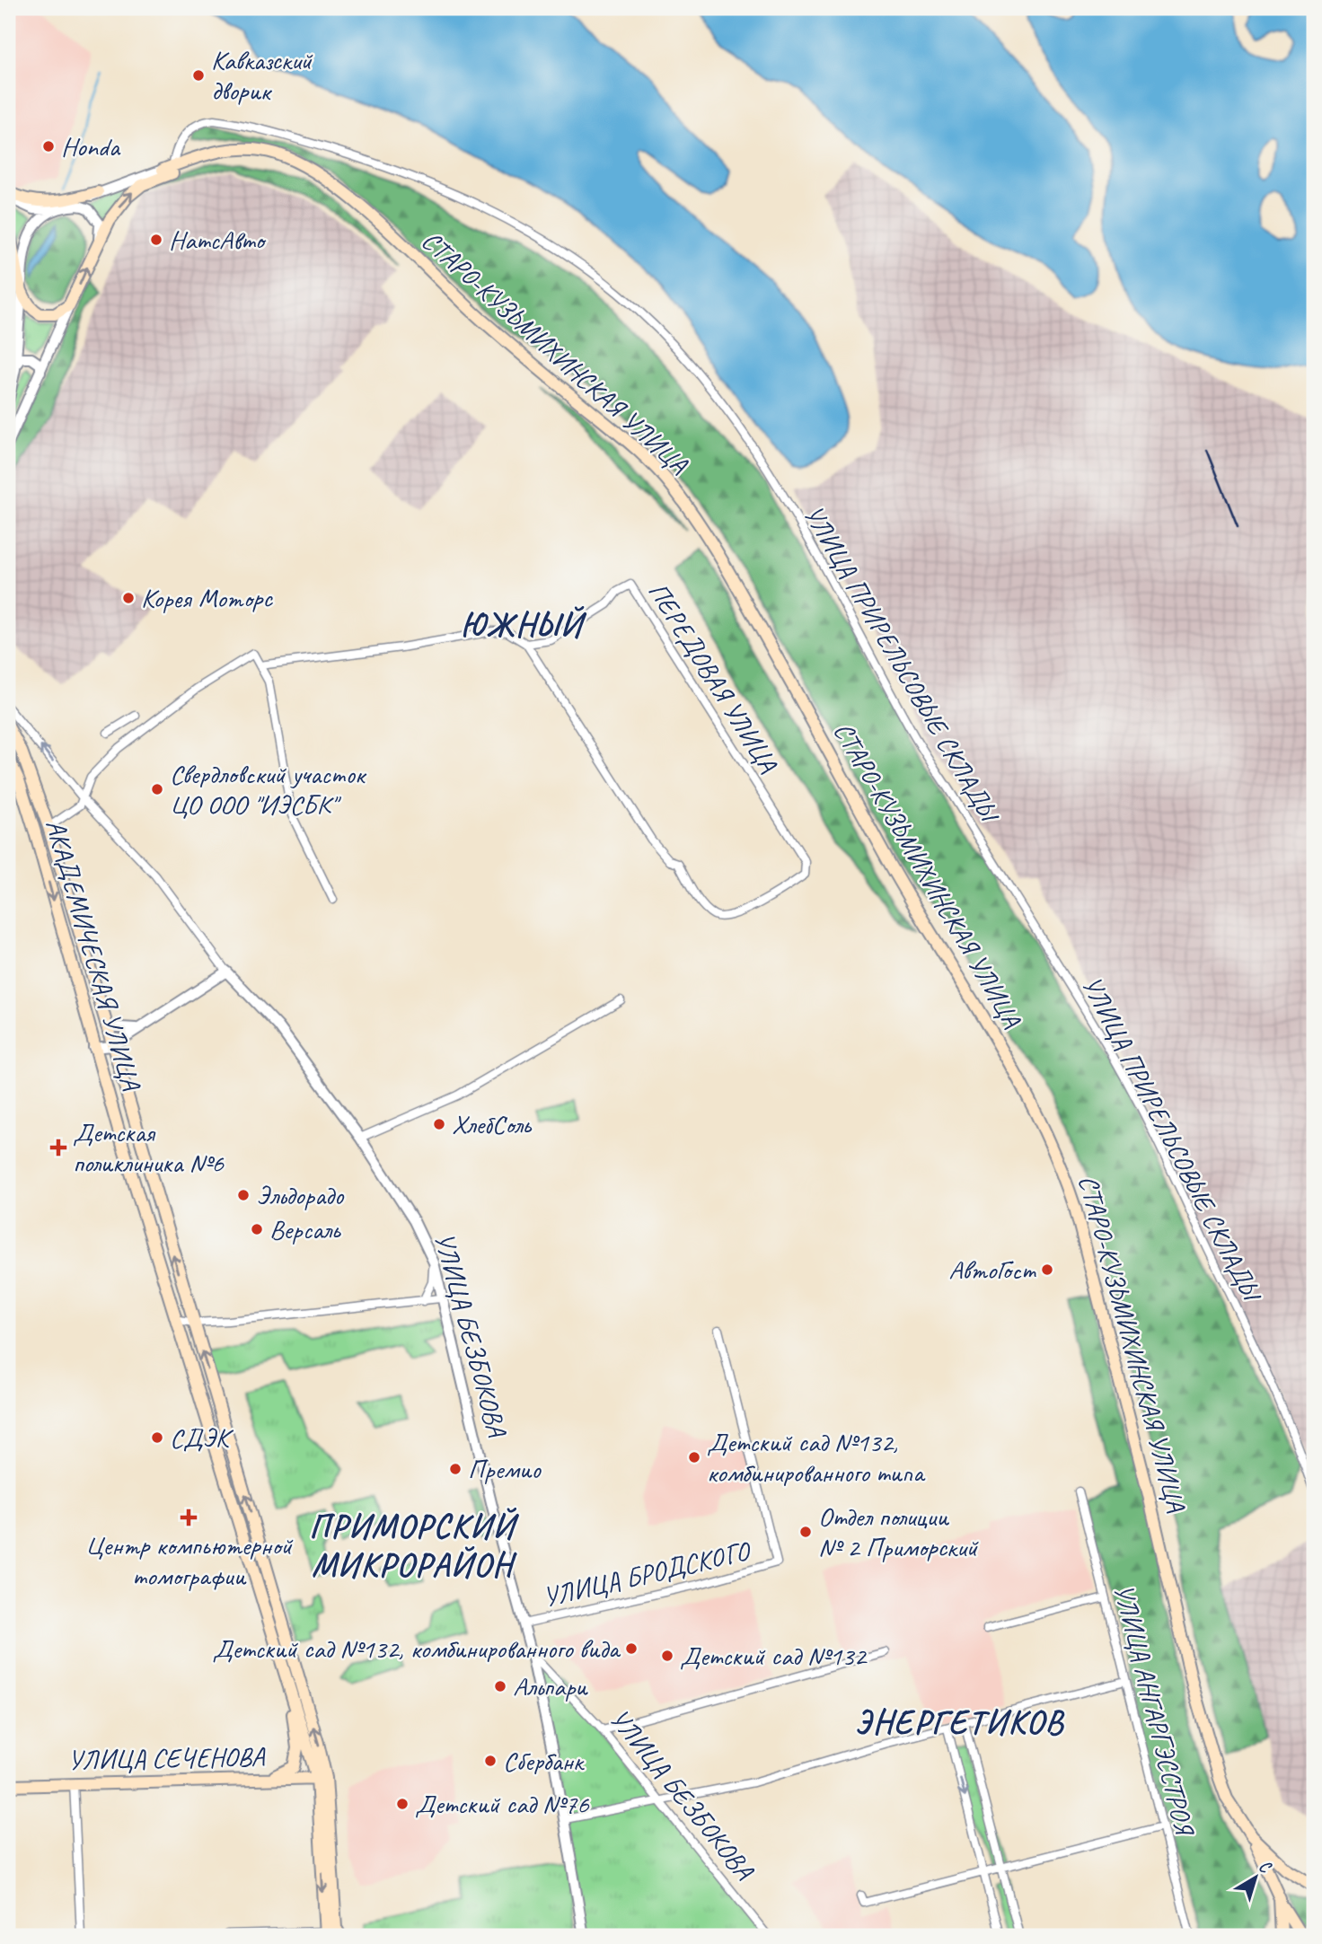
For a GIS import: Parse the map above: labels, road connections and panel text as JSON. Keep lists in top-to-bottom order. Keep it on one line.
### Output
{"streets":{"main road":["СТАРО-КУЗЬМИХИНСКАЯ УЛИЦА","АКАДЕМИЧЕСКАЯ УЛИЦА","УЛИЦА СЕЧЕНОВА"],"street":["УЛИЦА ПРИРЕЛЬСОВЫЕ СКЛАДЫ","ПЕРЕДОВАЯ УЛИЦА","УЛИЦА БЕЗБОКОВА","УЛИЦА БРОДСКОГО","УЛИЦА АНГАРГЭССТРОЯ"]},"crossings":[["СТАРО-КУЗЬМИХИНСКАЯ УЛИЦА","УЛИЦА ПРИРЕЛЬСОВЫЕ СКЛАДЫ"],["АКАДЕМИЧЕСКАЯ УЛИЦА","УЛИЦА СЕЧЕНОВА"],["УЛИЦА БЕЗБОКОВА","УЛИЦА БРОДСКОГО"]],"districts":["ЮЖНЫЙ","ПРИМОРСКИЙ МИКРОРАЙОН","ЭНЕРГЕТИКОВ"],"places":{"other":["Кавказский дворик","Honda","НатсАвто","Корея Моторс","Свердловский участок ЦО ООО \"ИЭСБК\"","ХлебСоль","Эльдорадо","Версаль","АвтоГост","СДЭК","Детский сад №132, комбинированного типа","Премио","Отдел полиции № 2 Приморский","Детский сад №132, комбинированного вида","Детский сад №132","Альпари","Сбербанк","Детский сад №76"],"health":["Детская поликлиника №6","Центр компьютерной томографии"]},"north":"top right"}
